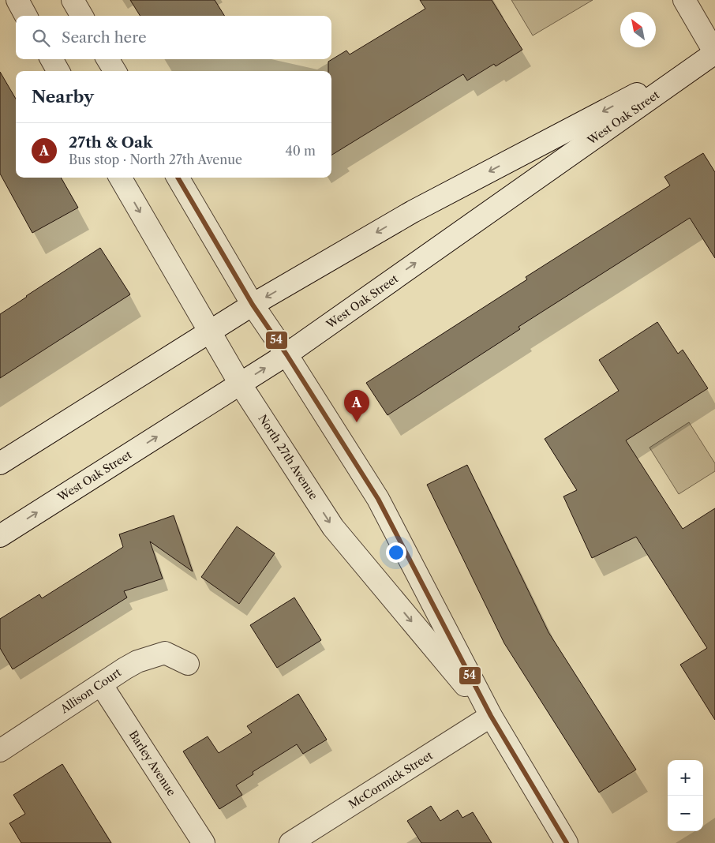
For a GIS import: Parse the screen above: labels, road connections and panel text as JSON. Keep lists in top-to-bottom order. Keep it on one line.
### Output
{"streets":{"street":["West Oak Street","North 27th Avenue","Allison Court","Barley Avenue","McCormick Street"]},"crossings":[["West Oak Street","North 27th Avenue"],["North 27th Avenue","McCormick Street"],["Allison Court","Barley Avenue"]],"lines":["transit line 54"],"north":"top left","page":{"search":"Search here","heading":"Nearby","list":[{"mark":"A","name":"27th & Oak","note":"Bus stop · North 27th Avenue","value":"40 m"}],"pins":"A","map_buttons":["+","−"]}}
